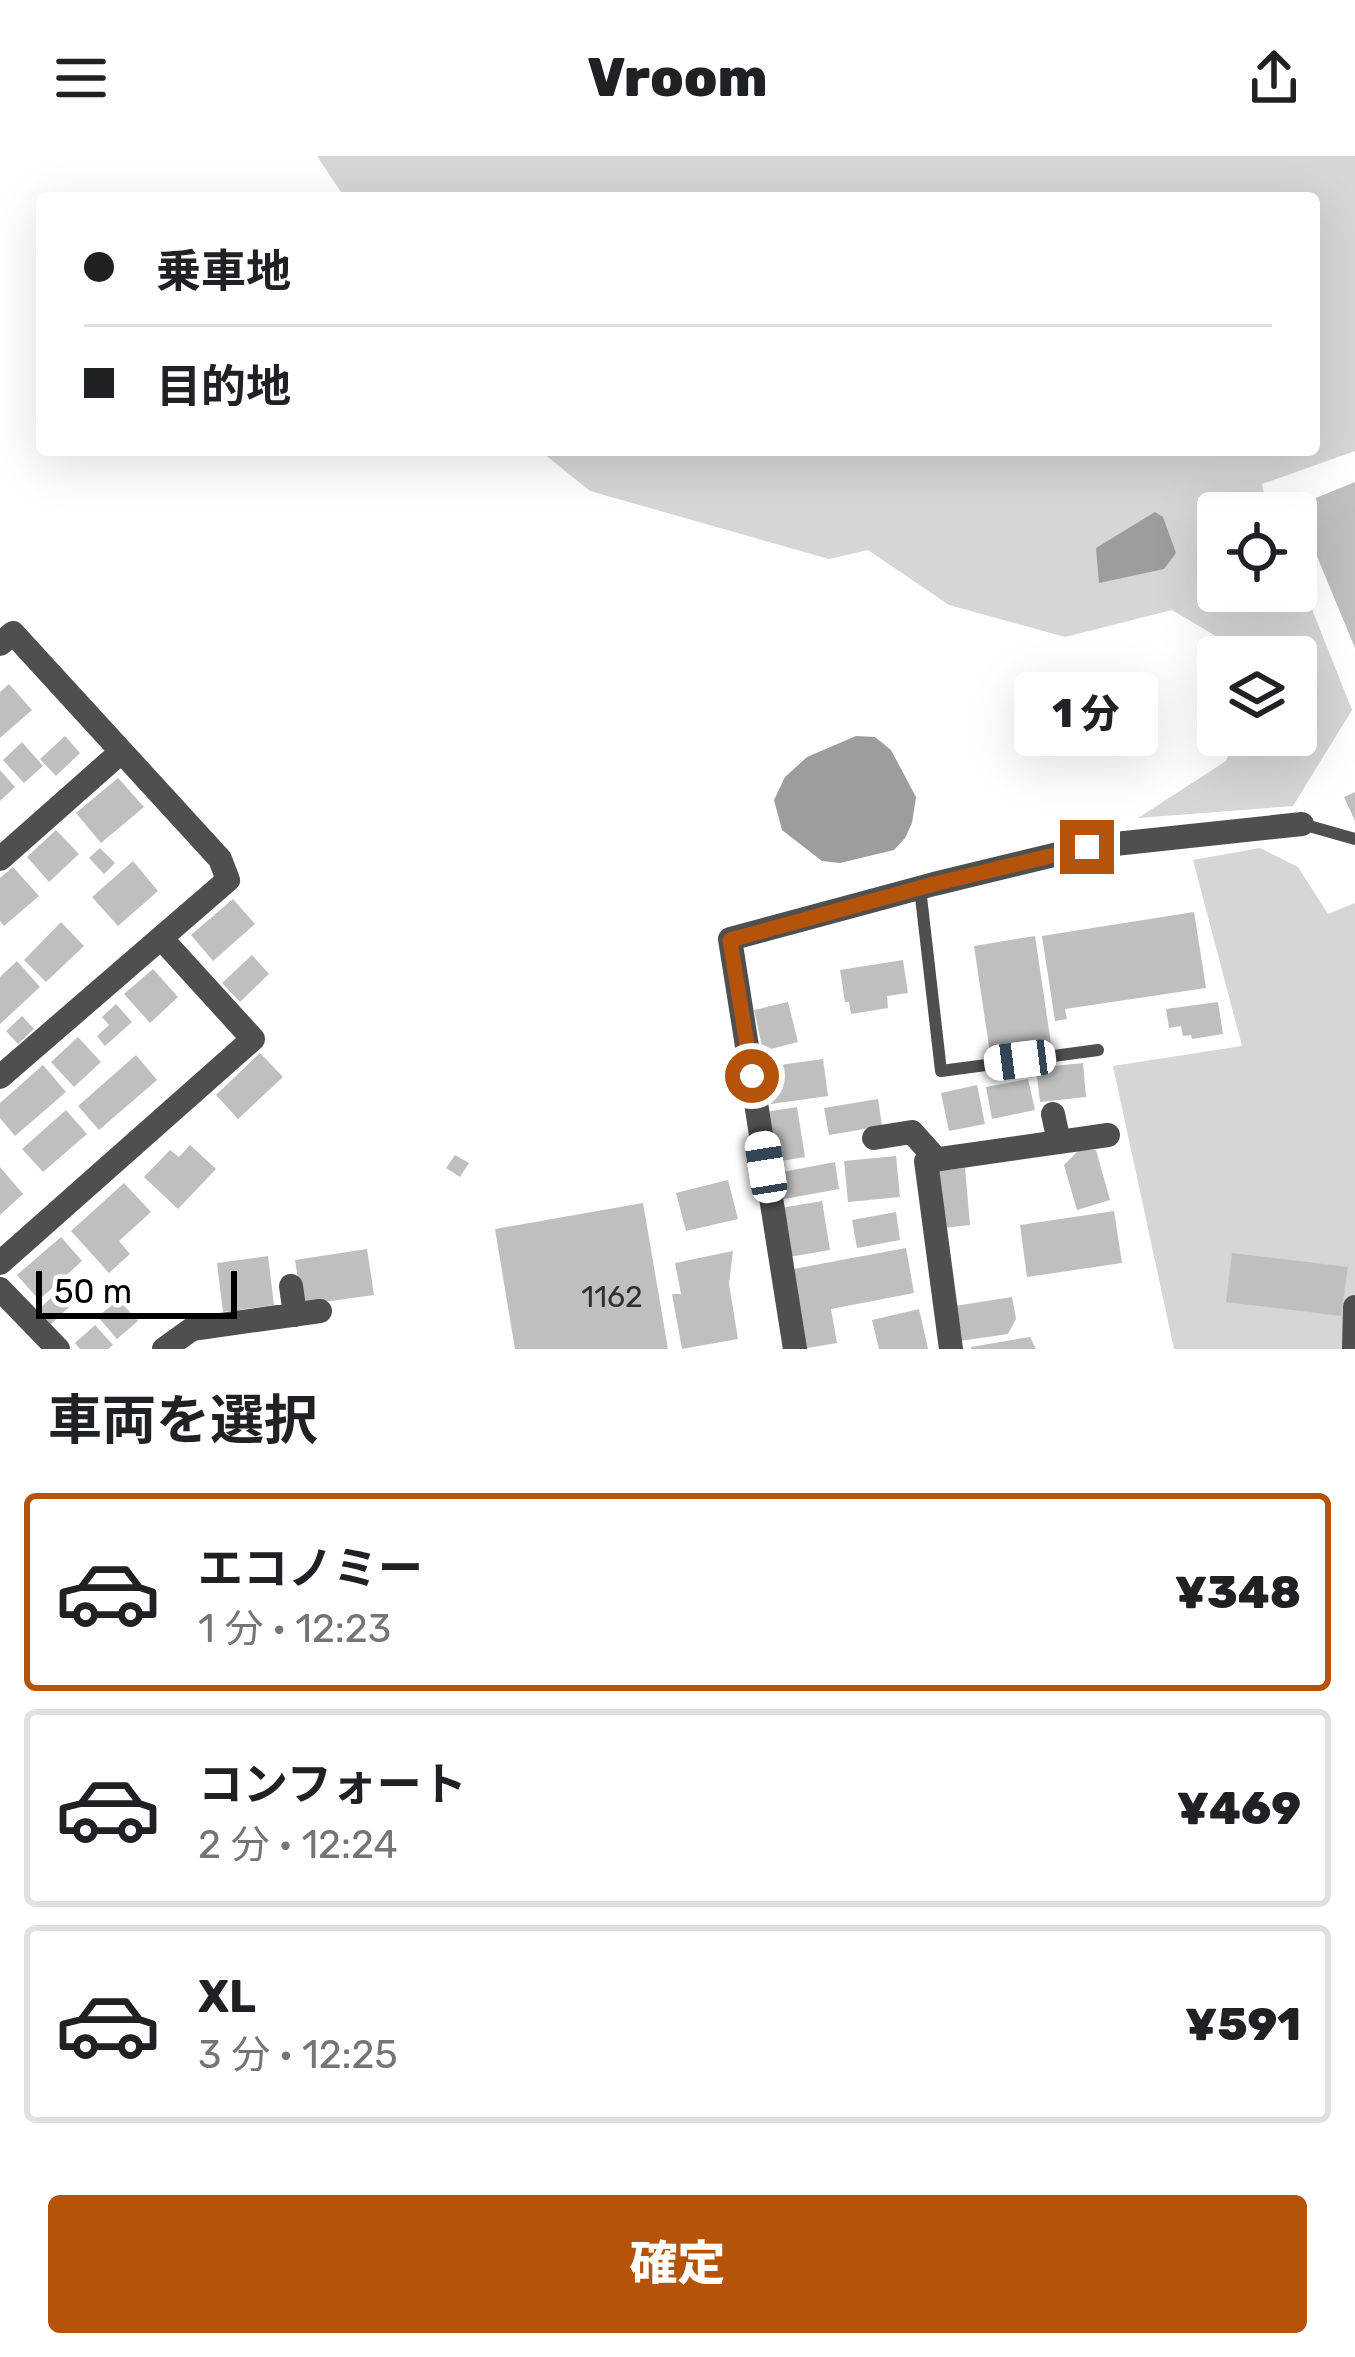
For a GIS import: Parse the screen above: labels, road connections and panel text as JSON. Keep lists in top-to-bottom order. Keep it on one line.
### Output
{"house_numbers":["1162"],"scale_bar":"50 m","page":{"header":"Vroom","banner":["乗車地","目的地"],"bubble":"1 分","scale":"50 m","heading":"車両を選択","list":[{"name":"エコノミー","note":"1 分 · 12:23","value":"¥348"},{"name":"コンフォート","note":"2 分 · 12:24","value":"¥469"},{"name":"XL","note":"3 分 · 12:25","value":"¥591"}],"buttons":"確定"}}
